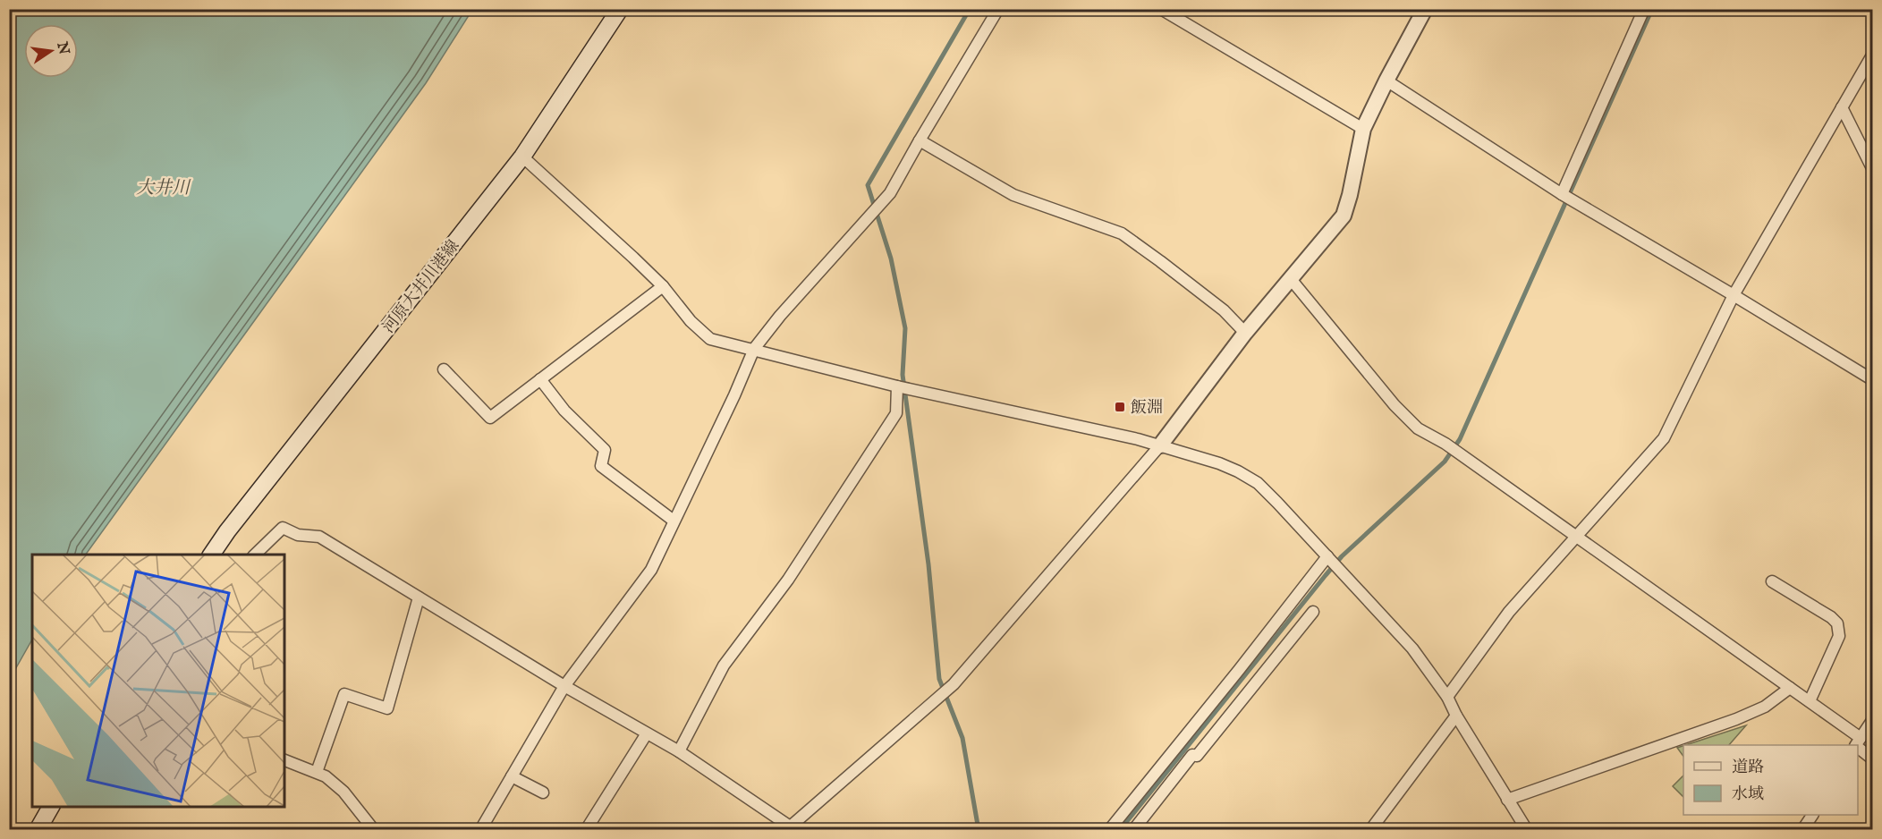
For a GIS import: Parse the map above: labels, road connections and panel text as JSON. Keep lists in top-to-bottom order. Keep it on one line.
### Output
{"streets":{"main road":["河原大井川港線"]},"water":["大井川"],"places":{"transit":["飯淵"]},"legend":["道路","水域"],"north":"right"}
